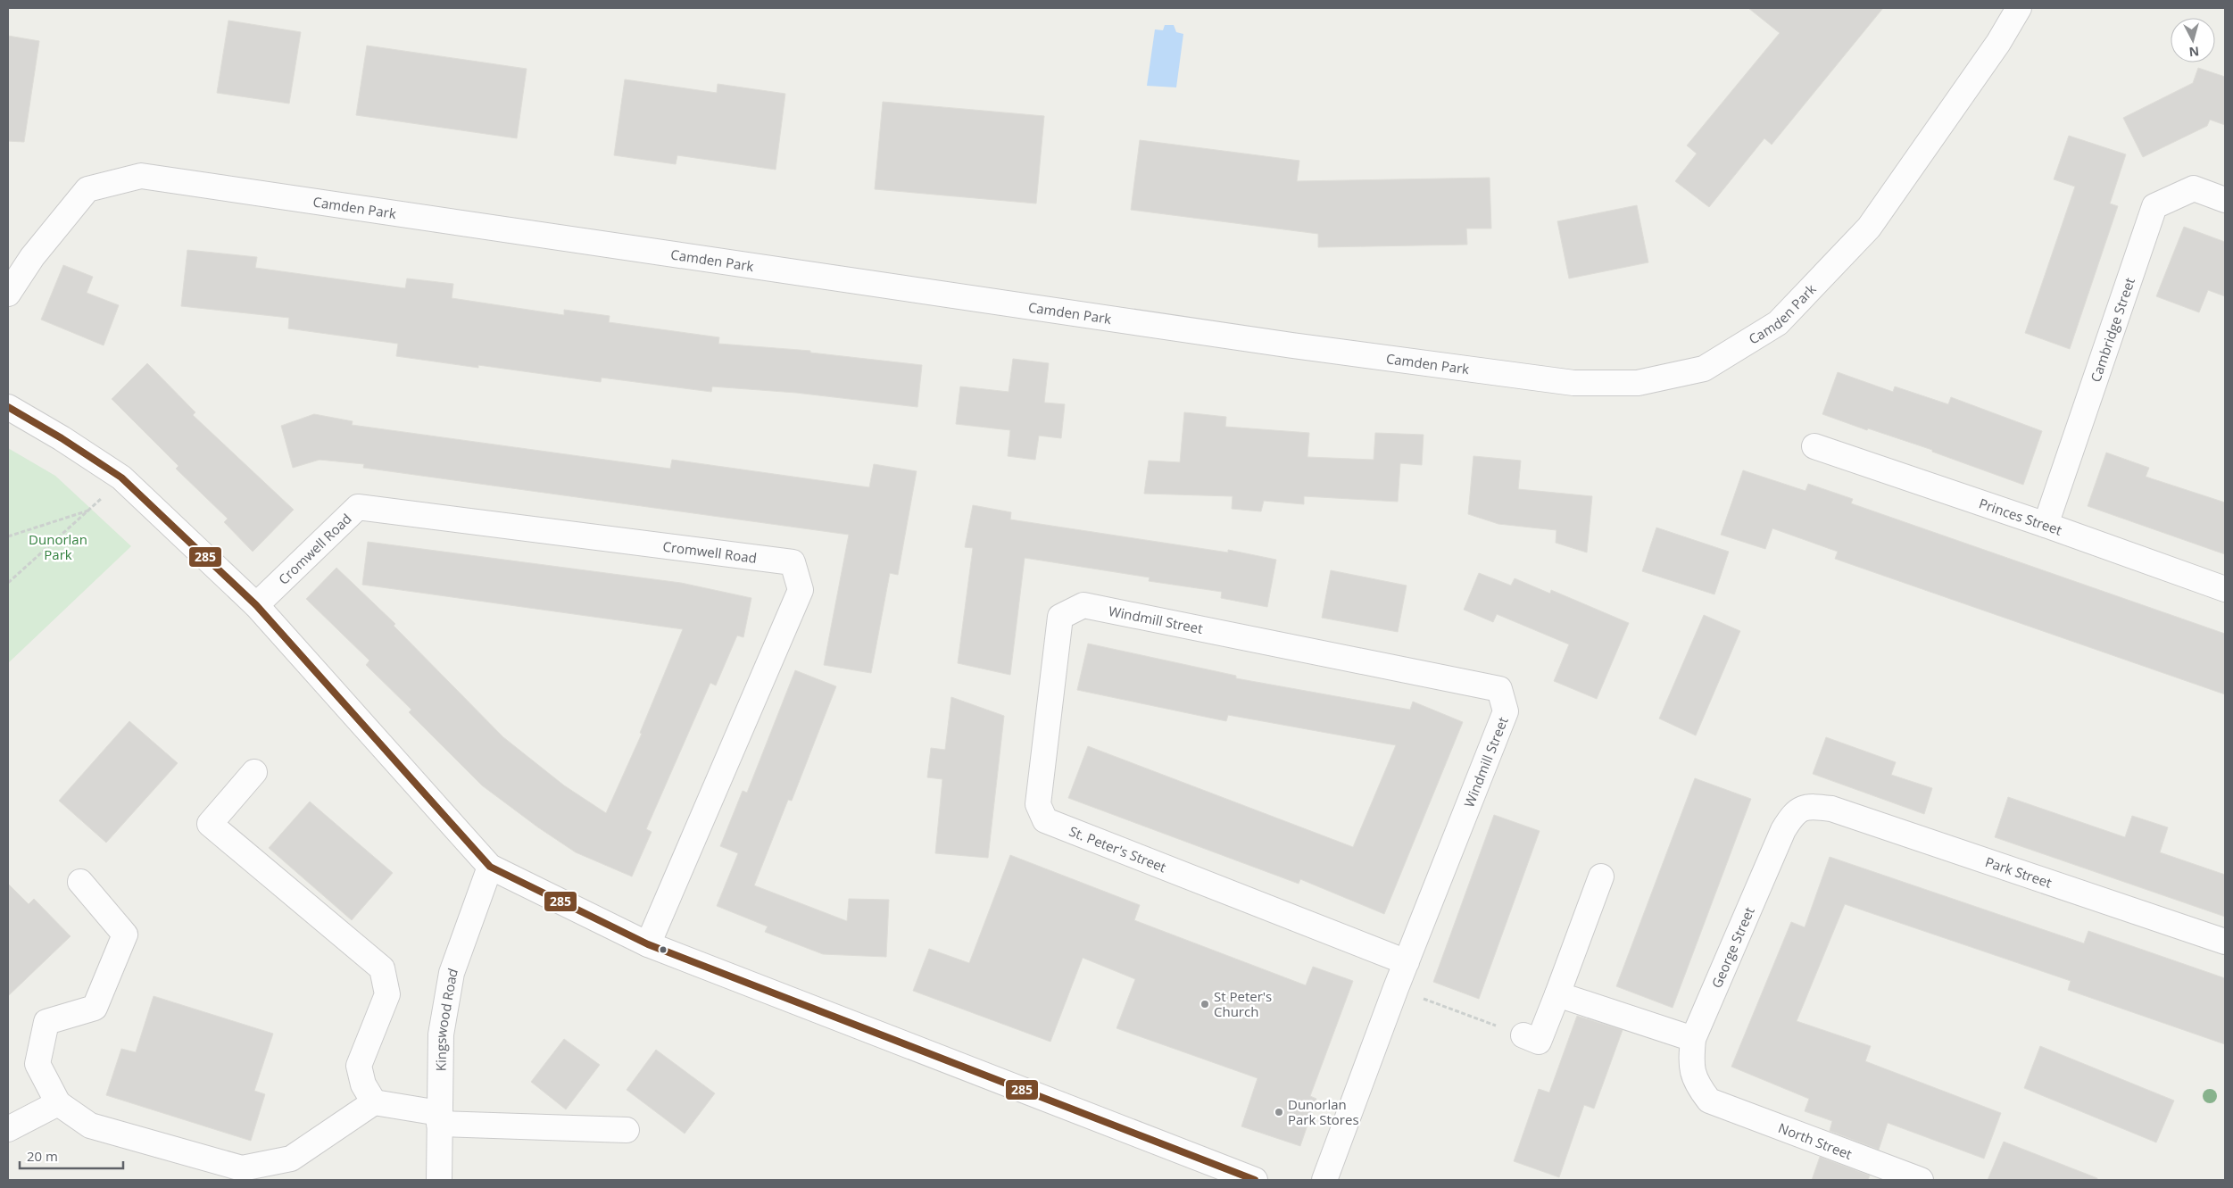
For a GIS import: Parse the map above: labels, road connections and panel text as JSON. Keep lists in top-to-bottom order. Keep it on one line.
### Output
{"streets":{"street":["Camden Park","Cambridge Street","Princes Street","Cromwell Road","Windmill Street","St. Peter's Street","Park Street","George Street","Kingswood Road","North Street"]},"crossings":[["Cambridge Street","Princes Street"],["Windmill Street","St. Peter's Street"],["Park Street","George Street"],["George Street","North Street"]],"parks":["Dunorlan Park"],"places":["St Peter's Church","Dunorlan Park Stores"],"lines":["transit line 285"],"scale_bar":"20 m","north":"bottom"}
